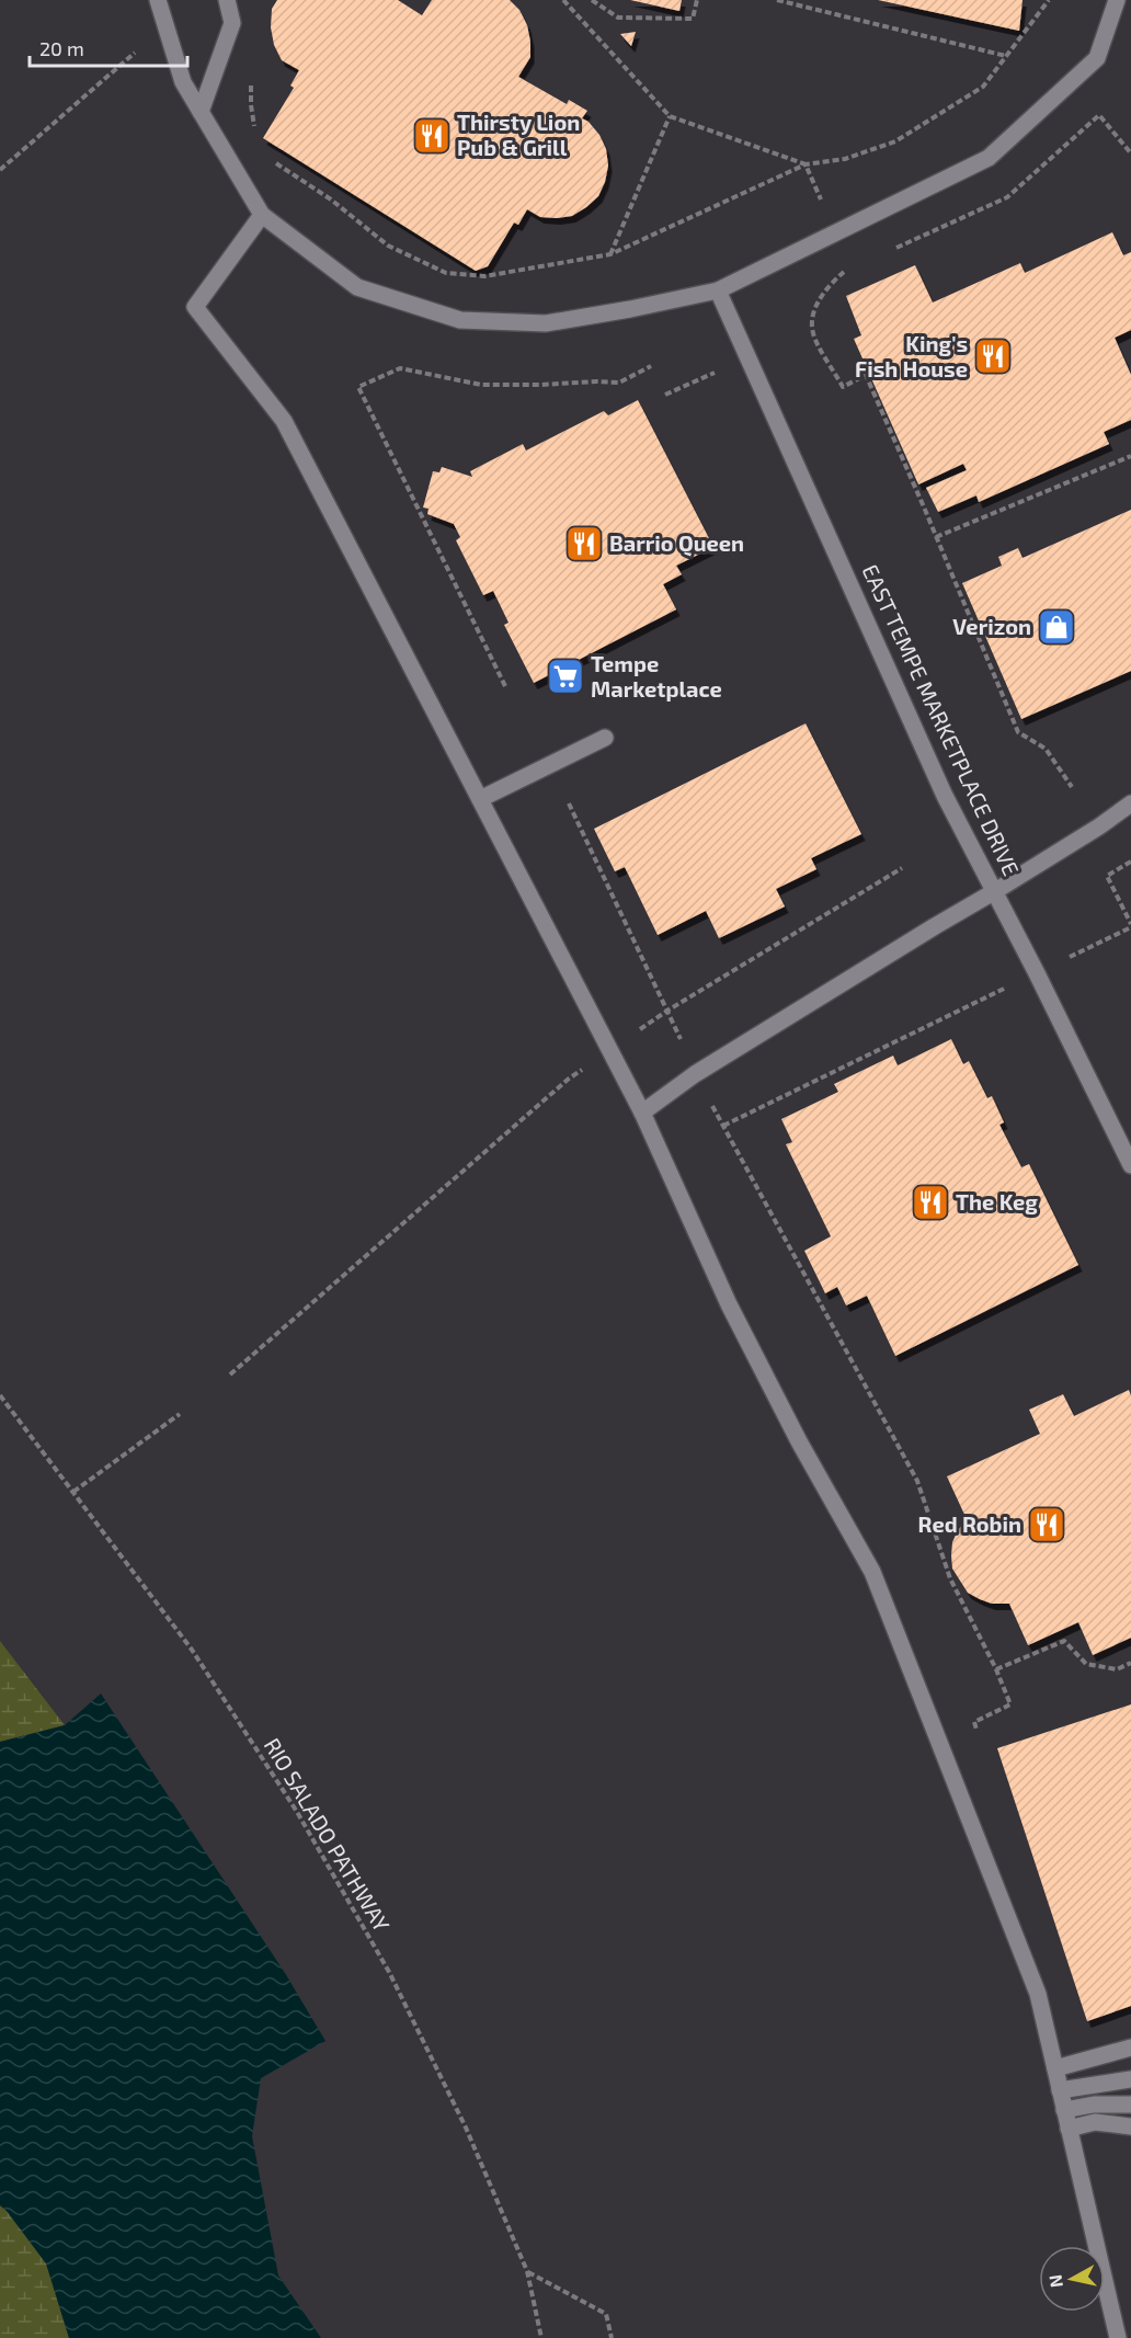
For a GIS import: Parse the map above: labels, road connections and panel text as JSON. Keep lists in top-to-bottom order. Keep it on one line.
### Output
{"streets":{"lane":["EAST TEMPE MARKETPLACE DRIVE"],"path":["RIO SALADO PATHWAY"]},"places":{"restaurant":["Thirsty Lion Pub & Grill","King's Fish House","Barrio Queen","The Keg","Red Robin"],"shop":["Verizon"],"supermarket":["Tempe Marketplace"]},"scale_bar":"20 m","north":"left"}
